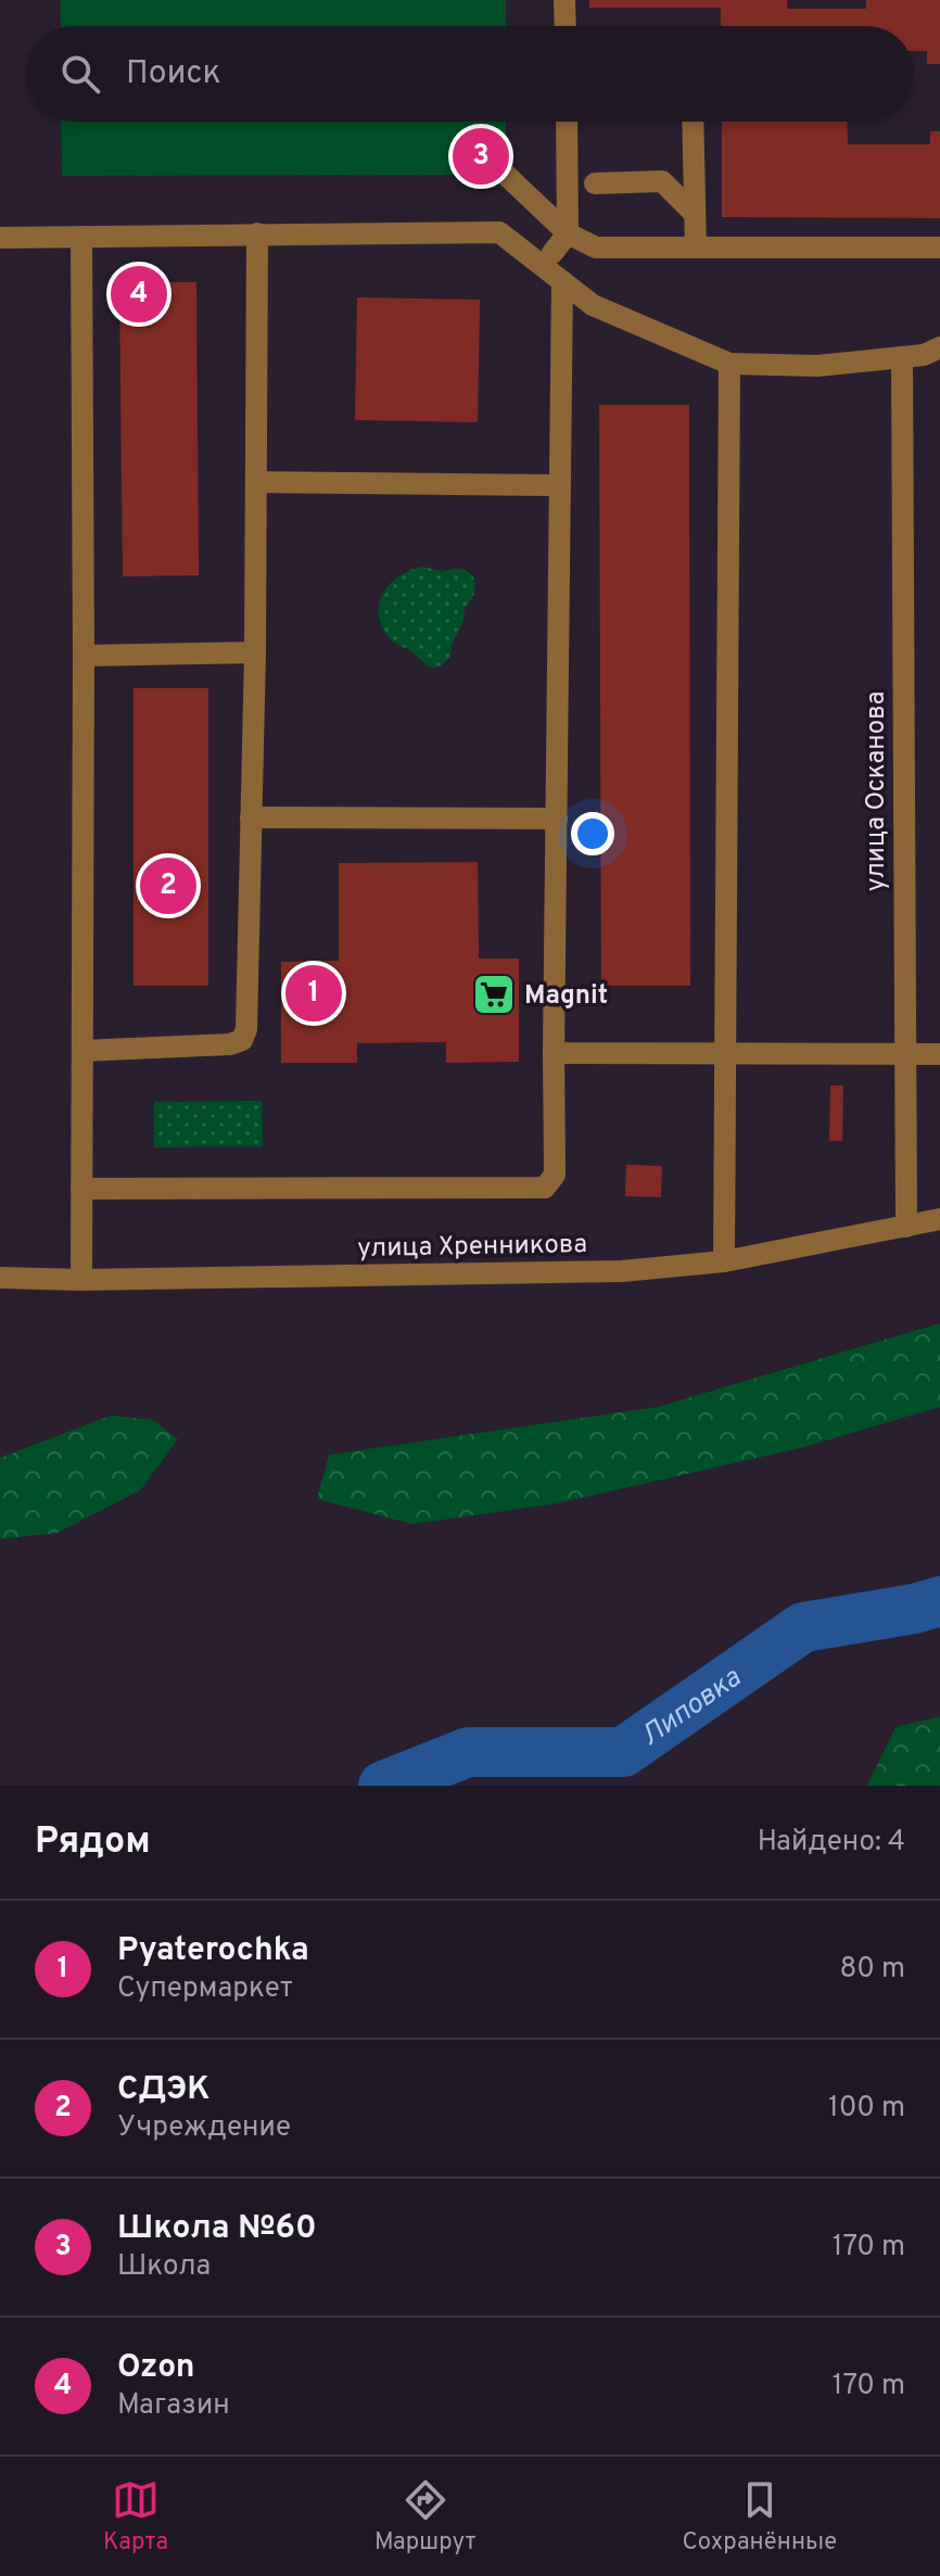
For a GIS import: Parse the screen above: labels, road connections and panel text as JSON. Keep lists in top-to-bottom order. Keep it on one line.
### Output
{"streets":{"street":["улица Осканова","улица Хренникова"]},"crossings":[["улица Осканова","улица Хренникова"]],"water":["Липовка"],"places":{"supermarket":["Magnit"]},"page":{"search":"Поиск","pins":["3","4","2","1"],"heading":["Рядом","Найдено: 4"],"list":[{"mark":"1","name":"Pyaterochka","note":"Супермаркет","value":"80 m"},{"mark":"2","name":"СДЭК","note":"Учреждение","value":"100 m"},{"mark":"3","name":"Школа №60","note":"Школа","value":"170 m"},{"mark":"4","name":"Ozon","note":"Магазин","value":"170 m"}],"nav":["Карта","Маршрут","Сохранённые"]}}
